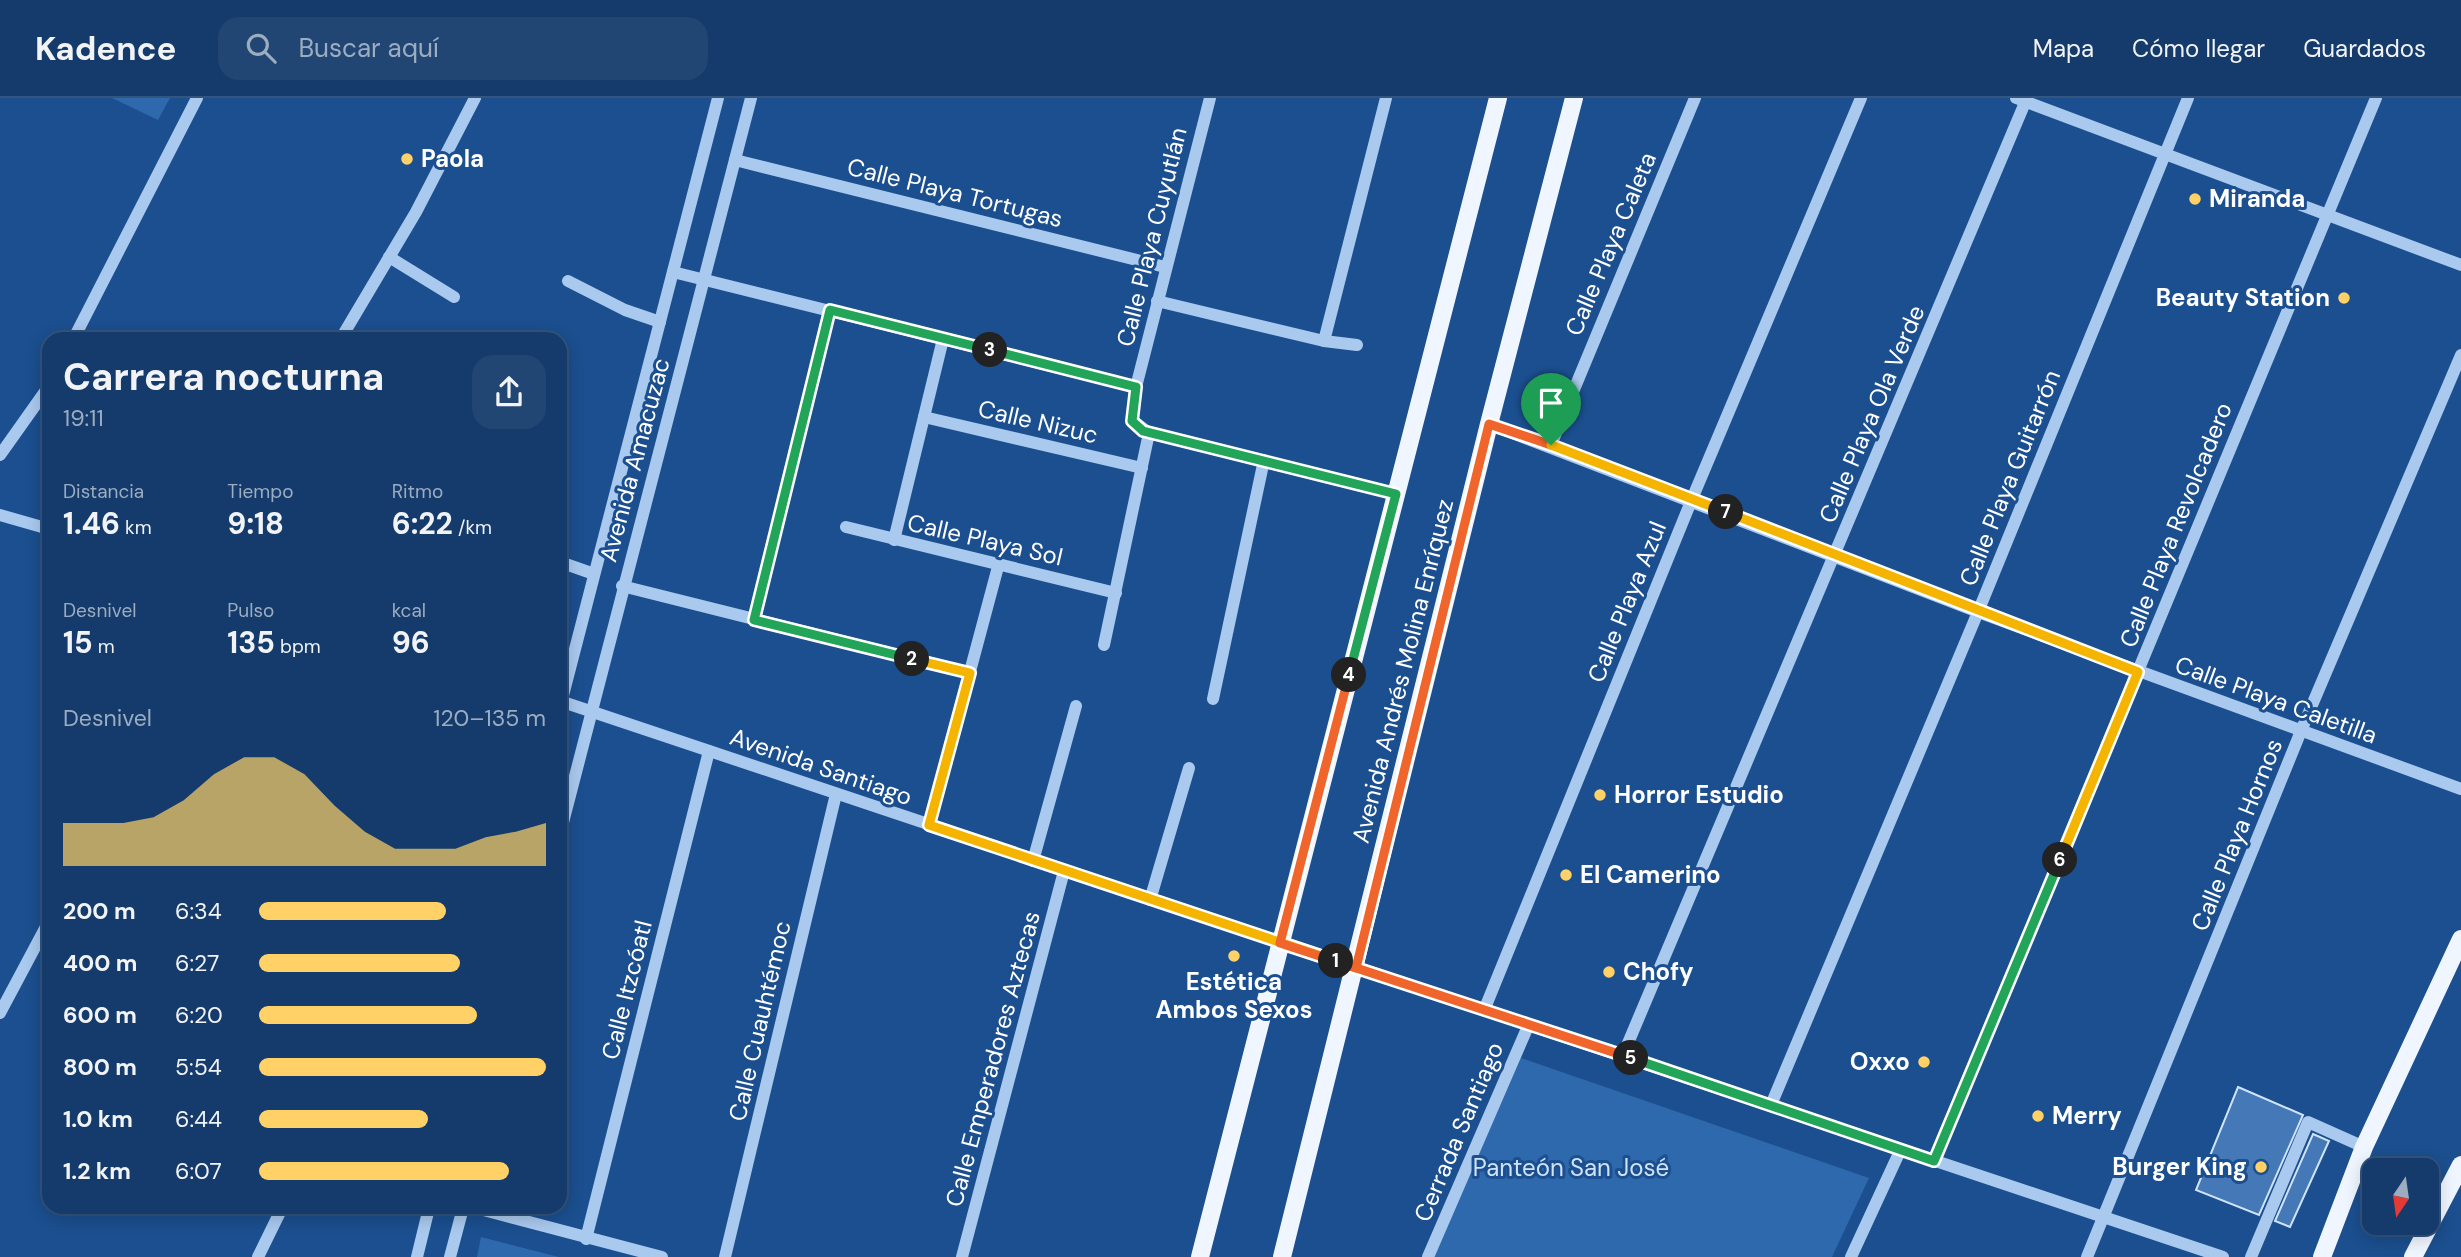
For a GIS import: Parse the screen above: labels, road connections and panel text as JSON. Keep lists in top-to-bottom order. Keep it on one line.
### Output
{"streets":{"main road":["Avenida Andrés Molina Enríquez"],"street":["Calle Playa Tortugas","Calle Playa Cuyutlán","Calle Playa Caleta","Calle Playa Ola Verde","Calle Nizuc","Avenida Amacuzac","Calle Playa Guitarrón","Calle Playa Revolcadero","Calle Playa Sol","Calle Playa Azul","Calle Playa Caletilla","Avenida Santiago","Calle Playa Hornos","Calle Itzcóatl","Calle Cuauhtémoc","Calle Emperadores Aztecas","Cerrada Santiago"]},"crossings":[["Calle Playa Tortugas","Calle Playa Cuyutlán"],["Calle Playa Tortugas","Avenida Amacuzac"],["Calle Playa Caleta","Calle Playa Caletilla"],["Calle Playa Ola Verde","Calle Playa Caletilla"],["Calle Playa Ola Verde","Avenida Santiago"],["Avenida Amacuzac","Avenida Santiago"],["Calle Playa Guitarrón","Calle Playa Caletilla"],["Calle Playa Guitarrón","Avenida Santiago"],["Calle Playa Revolcadero","Calle Playa Caletilla"],["Calle Playa Revolcadero","Avenida Santiago"],["Calle Playa Azul","Calle Playa Caletilla"],["Calle Playa Azul","Avenida Santiago"],["Avenida Andrés Molina Enríquez","Calle Playa Caletilla"],["Avenida Andrés Molina Enríquez","Avenida Santiago"],["Calle Playa Caletilla","Calle Playa Hornos"],["Avenida Santiago","Calle Playa Hornos"],["Avenida Santiago","Calle Itzcóatl"],["Avenida Santiago","Calle Cuauhtémoc"],["Avenida Santiago","Calle Emperadores Aztecas"],["Avenida Santiago","Cerrada Santiago"]],"parks":["Panteón San José"],"places":["Paola","Miranda","Beauty Station","Horror Estudio","El Camerino","Estética Ambos Sexos","Chofy","Oxxo","Merry","Burger King"],"north":"bottom","page":{"header":"Kadence","search":"Buscar aquí","nav":["Mapa","Cómo llegar","Guardados"],"pins":["3","7","2","4","6","1","5"],"heading":["Carrera nocturna","19:11"],"stats":[["Distancia","1.46 km"],["Tiempo","9:18"],["Ritmo","6:22 /km"],["Desnivel","15 m"],["Pulso","135 bpm"],["kcal","96"]],"chart":["Desnivel","120–135 m"],"list":[{"name":"200 m","note":"6:34"},{"name":"400 m","note":"6:27"},{"name":"600 m","note":"6:20"},{"name":"800 m","note":"5:54"},{"name":"1.0 km","note":"6:44"},{"name":"1.2 km","note":"6:07"}]}}
